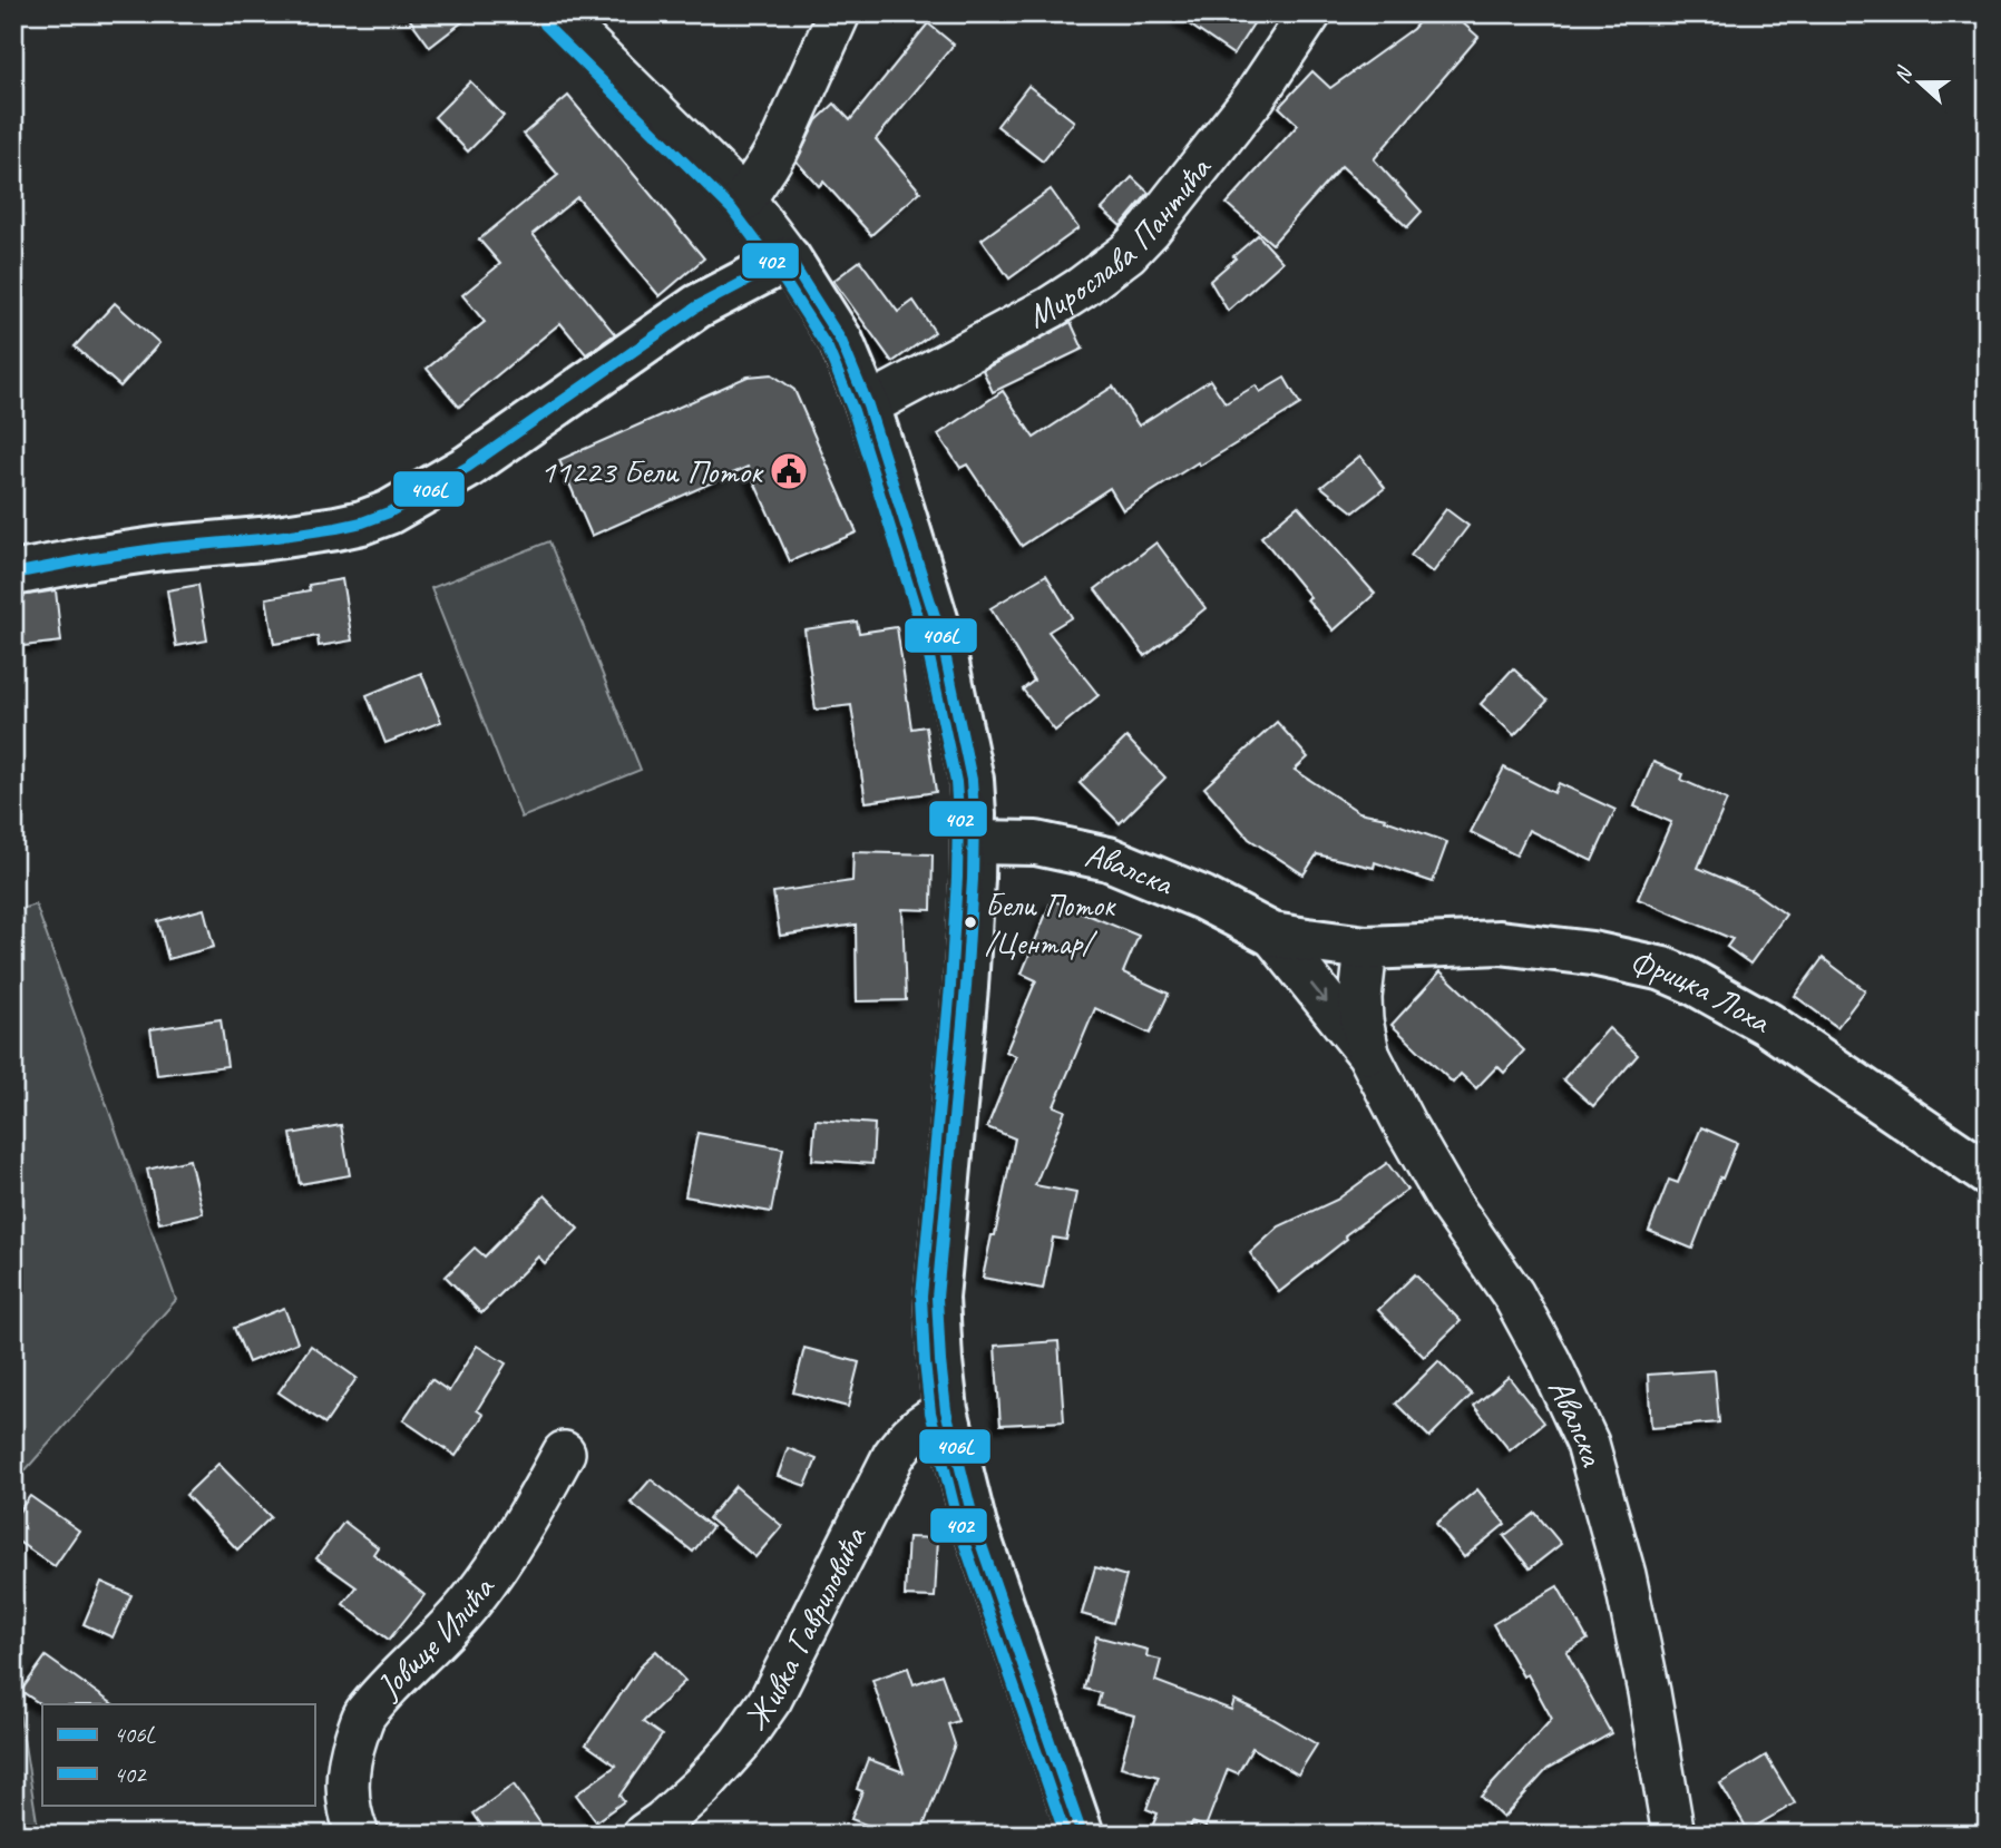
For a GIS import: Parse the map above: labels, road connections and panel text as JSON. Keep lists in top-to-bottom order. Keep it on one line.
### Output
{"streets":{"street":["Мирослава Пантића","Авалска","Фрицка Лоха","Живка Гавриловића","Јовице Илића"]},"crossings":[["Авалска","Фрицка Лоха"]],"places":{"public building":["11223 Бели Поток"],"other":["Бели Поток /Центар/"]},"lines":["transit line 402","transit line 406L"],"legend":["406L","402"],"north":"left"}
